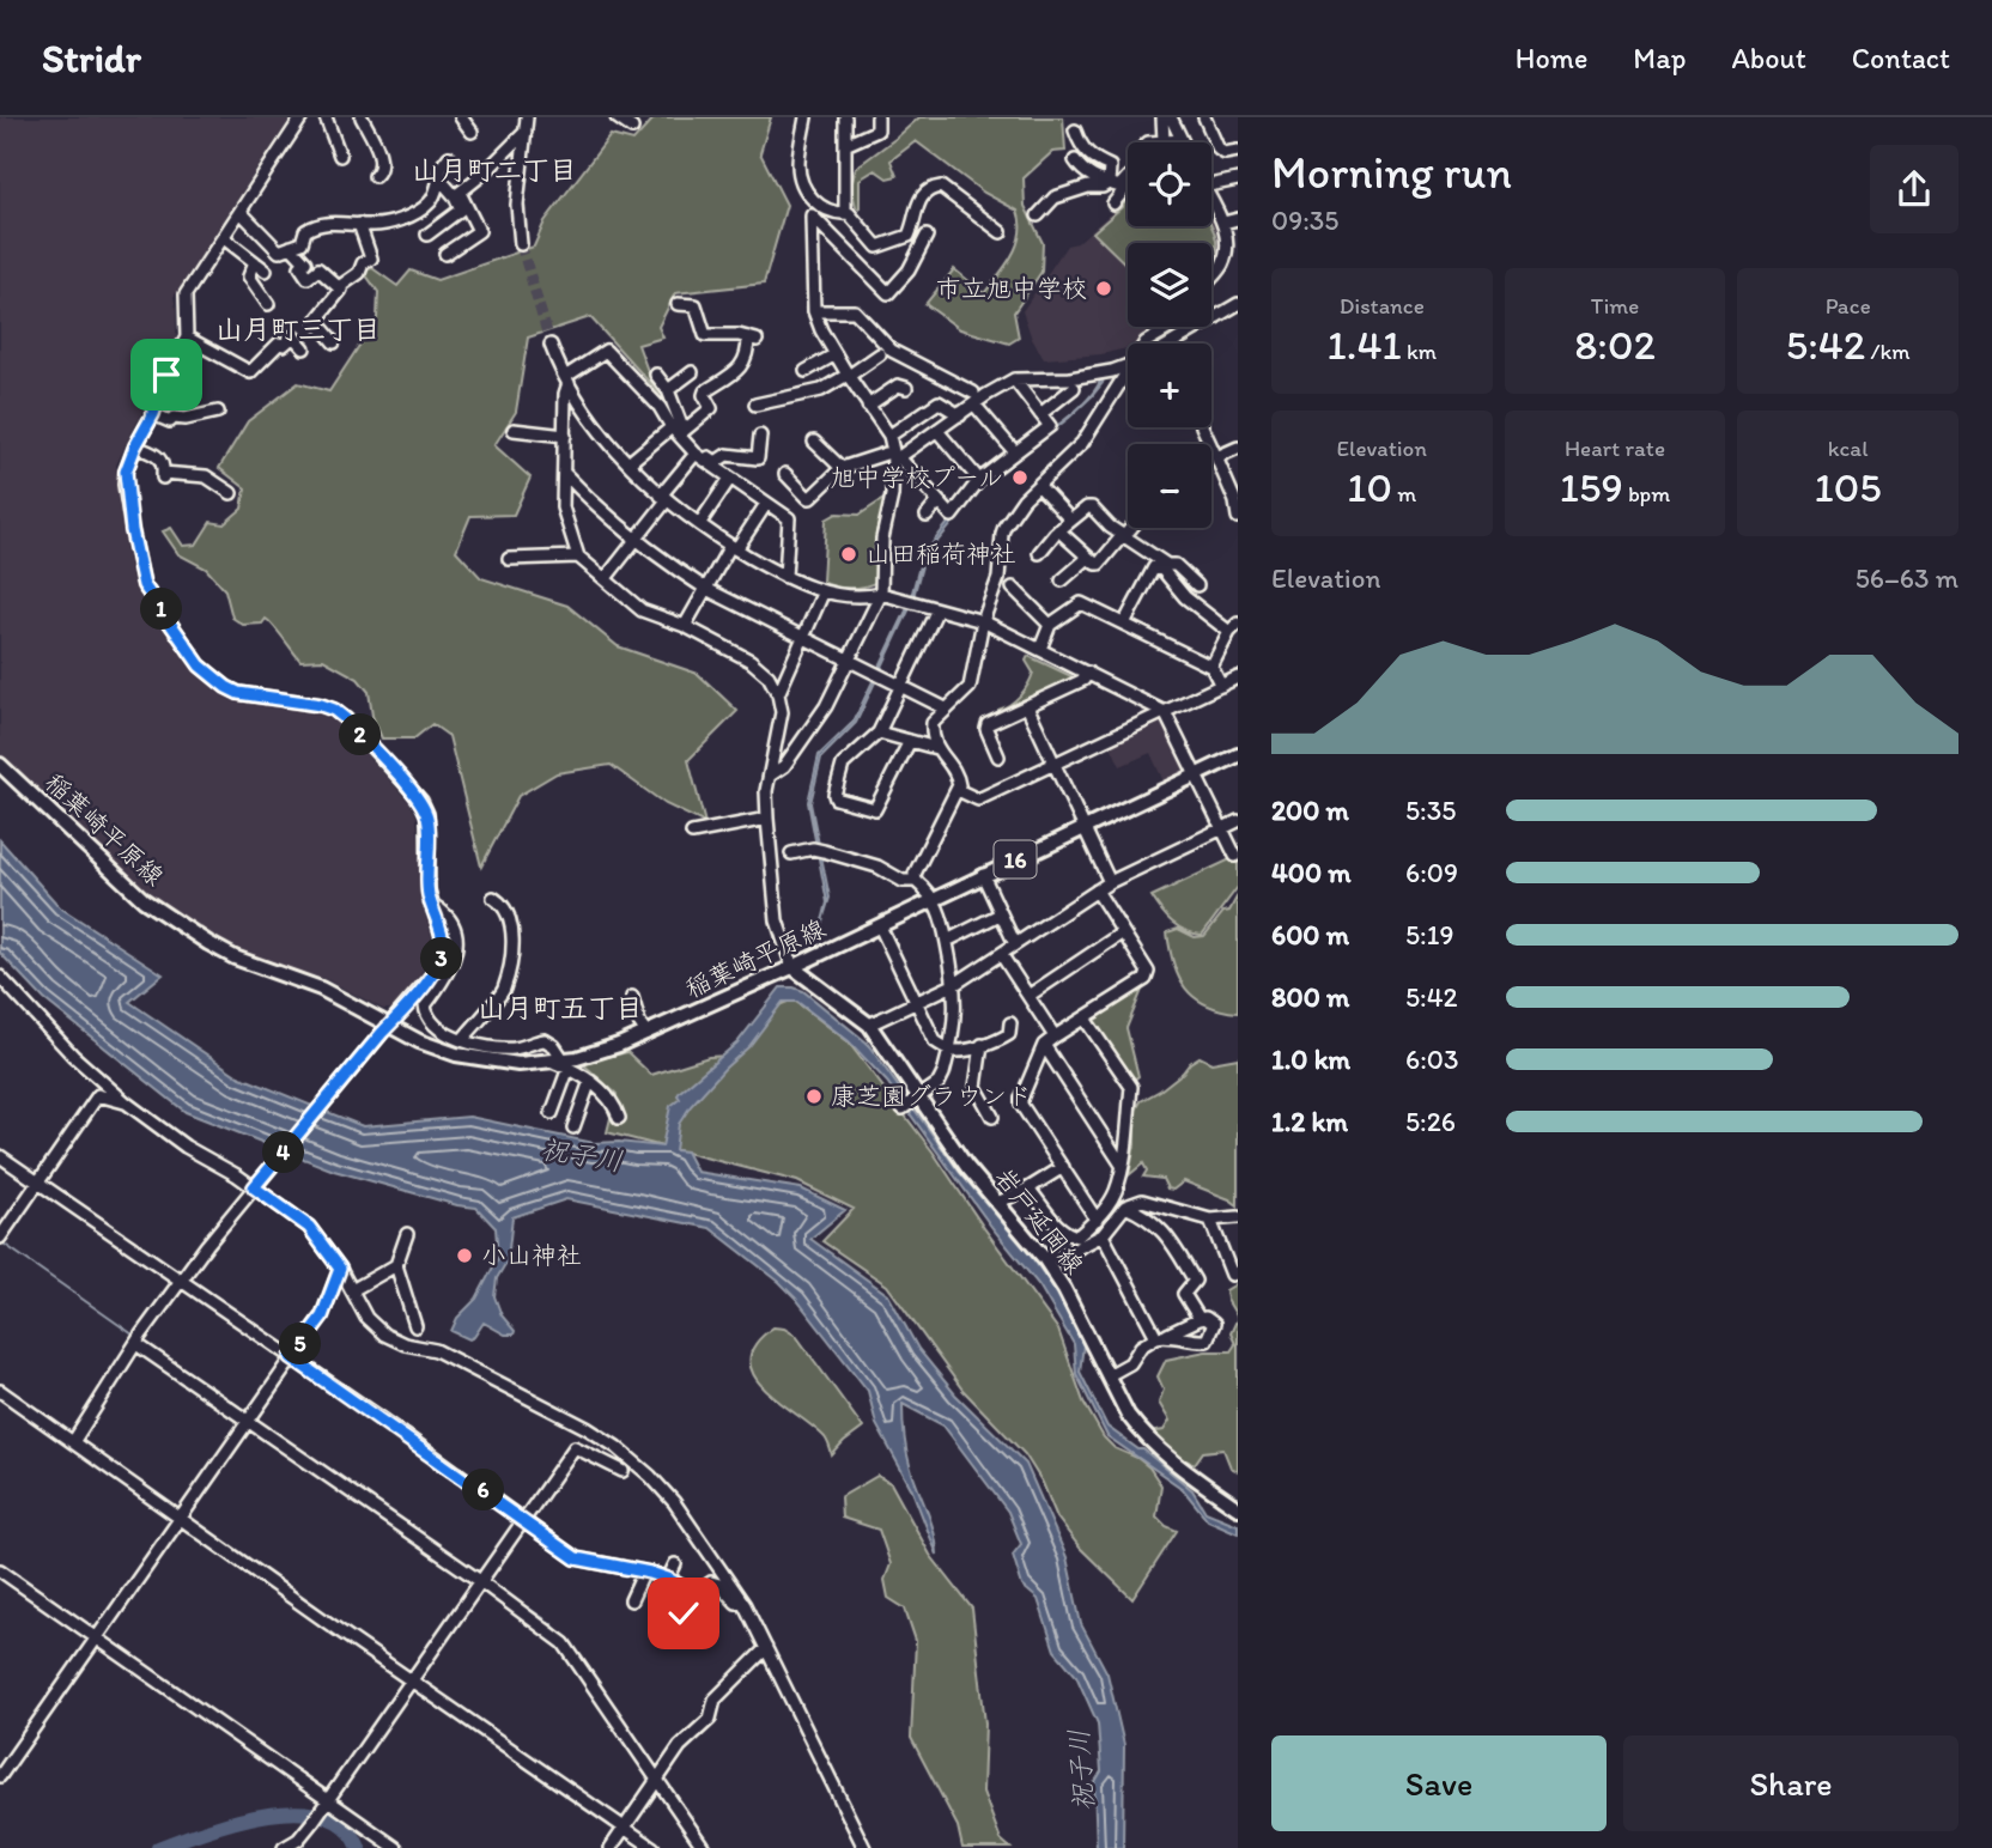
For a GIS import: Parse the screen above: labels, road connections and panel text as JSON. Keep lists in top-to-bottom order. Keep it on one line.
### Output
{"streets":{"main road":["稲葉崎平原線","16","岩戸延岡線"]},"crossings":[["稲葉崎平原線","岩戸延岡線"]],"districts":["山月町二丁目","山月町三丁目","山月町五丁目"],"water":["祝子川"],"places":["市立旭中学校","旭中学校プール","山田稲荷神社","康芝園グラウンド","小山神社"],"page":{"header":"Stridr","nav":["Home","Map","About","Contact"],"heading":["Morning run","09:35"],"map_buttons":["+","−"],"stats":[["Distance","1.41 km"],["Time","8:02"],["Pace","5:42 /km"],["Elevation","10 m"],["Heart rate","159 bpm"],["kcal","105"]],"chart":["Elevation","56–63 m"],"pins":["1","2","3","4","5","6"],"list":[{"name":"200 m","note":"5:35"},{"name":"400 m","note":"6:09"},{"name":"600 m","note":"5:19"},{"name":"800 m","note":"5:42"},{"name":"1.0 km","note":"6:03"},{"name":"1.2 km","note":"5:26"}],"buttons":["Save","Share"]}}
